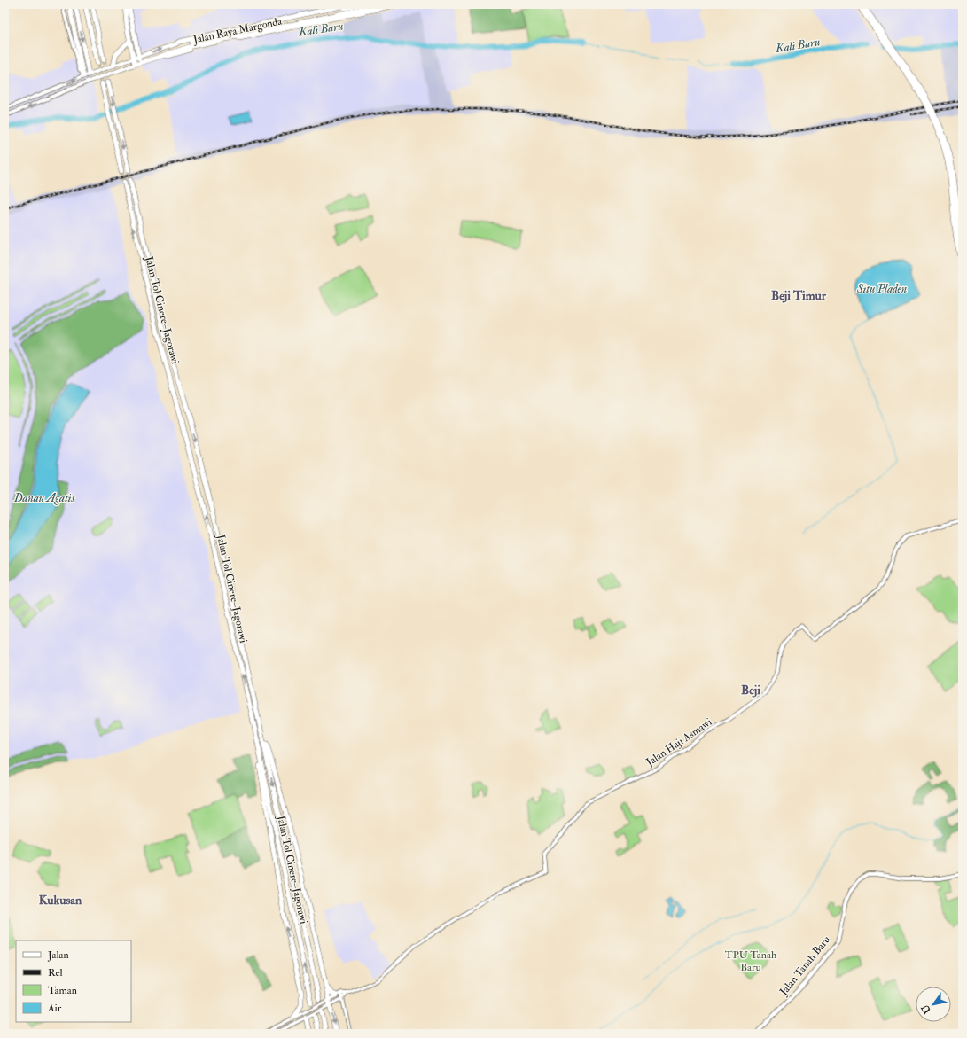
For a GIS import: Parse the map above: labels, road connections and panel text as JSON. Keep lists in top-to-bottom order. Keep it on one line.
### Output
{"streets":{"highway":["Jalan Raya Margonda","Jalan Tol Cinere–Jagorawi"],"main road":["Jalan Tanah Baru"],"street":["Jalan Haji Asmawi"]},"districts":["Beji Timur","Beji","Kukusan"],"water":["Kali Baru","Situ Pladen","Danau Agatis"],"parks":["TPU Tanah Baru"],"legend":["Jalan","Rel","Taman","Air"],"north":"bottom left"}
